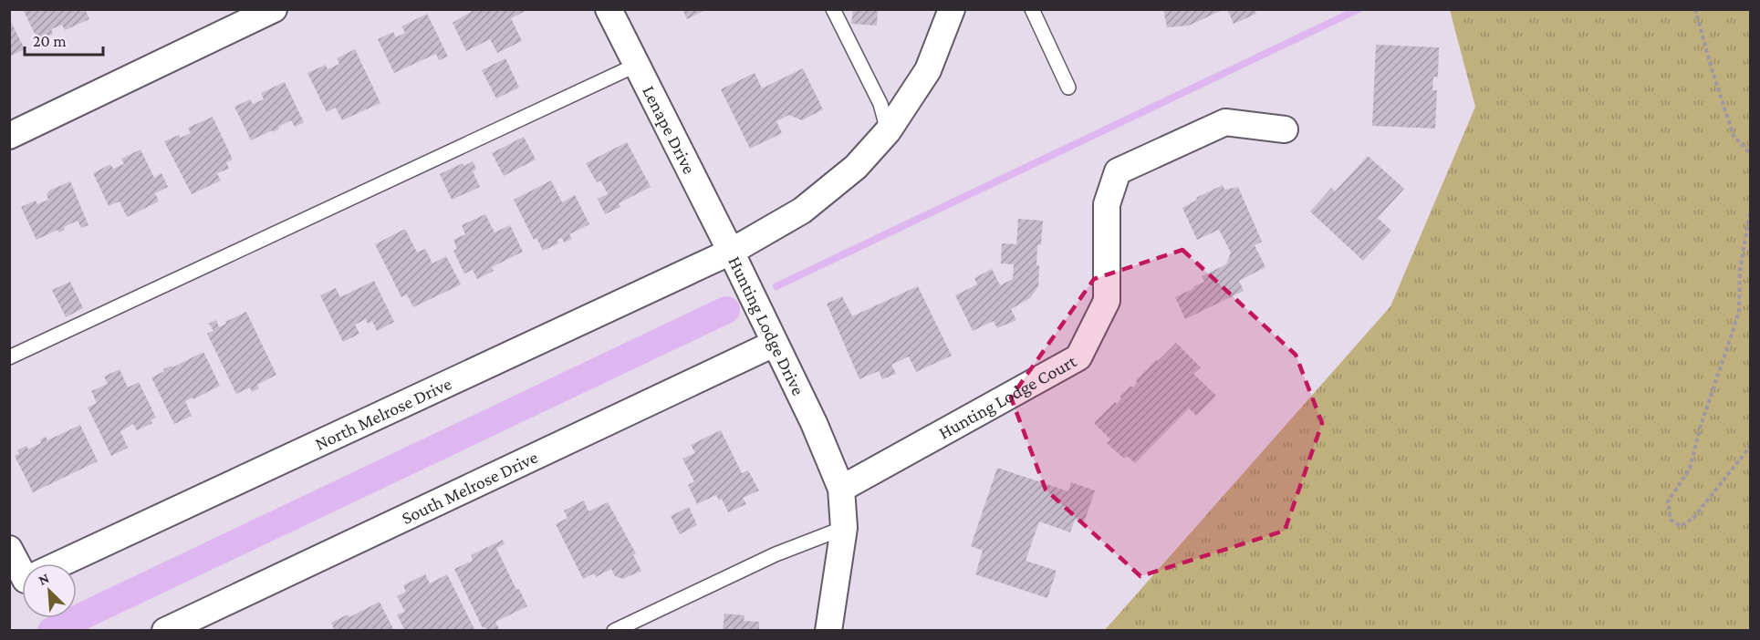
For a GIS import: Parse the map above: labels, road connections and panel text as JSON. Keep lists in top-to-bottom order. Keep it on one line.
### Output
{"streets":{"street":["Lenape Drive","Hunting Lodge Drive","Hunting Lodge Court","North Melrose Drive","South Melrose Drive"]},"crossings":[["Lenape Drive","Hunting Lodge Drive"],["Lenape Drive","North Melrose Drive"],["Hunting Lodge Drive","Hunting Lodge Court"],["Hunting Lodge Drive","North Melrose Drive"],["Hunting Lodge Drive","South Melrose Drive"]],"scale_bar":"20 m","north":"top left"}
